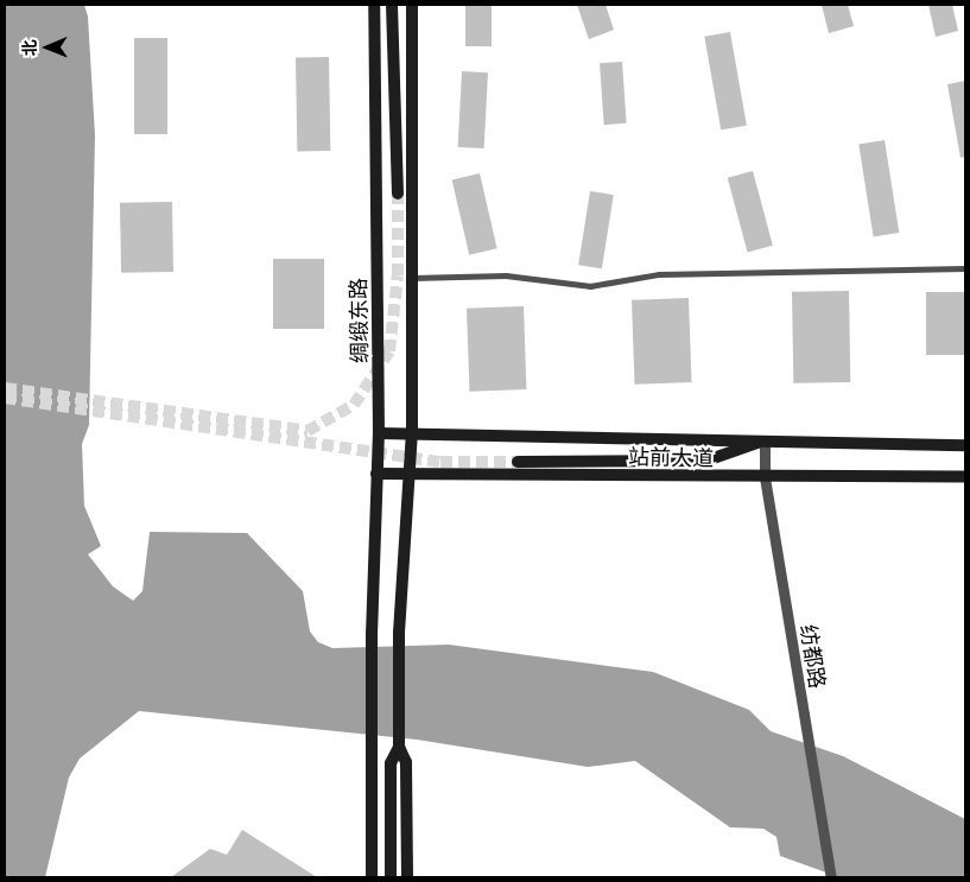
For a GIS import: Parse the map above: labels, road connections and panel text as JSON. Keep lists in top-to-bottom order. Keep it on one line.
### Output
{"streets":{"main road":["绸缎东路","站前大道"],"street":["纺都路"]},"crossings":[["绸缎东路","站前大道"],["站前大道","纺都路"]],"north":"left"}
